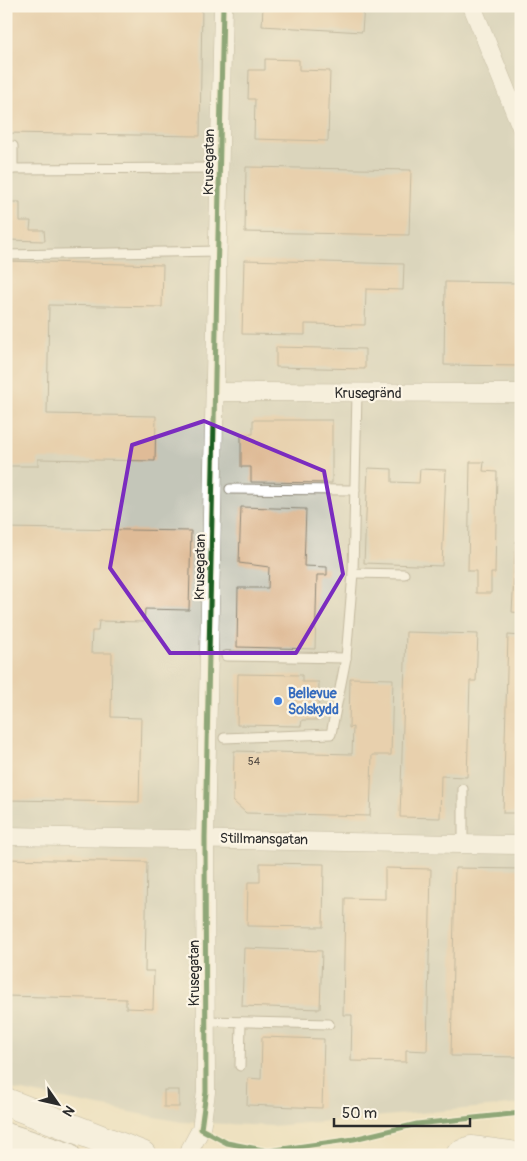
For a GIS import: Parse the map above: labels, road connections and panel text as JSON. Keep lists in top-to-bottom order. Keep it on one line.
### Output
{"streets":{"street":["Krusegatan","Krusegränd","Stillmansgatan"]},"crossings":[["Krusegatan","Krusegränd"],["Krusegatan","Stillmansgatan"]],"places":["Bellevue Solskydd"],"house_numbers":["54"],"scale_bar":"50 m","north":"bottom right"}
